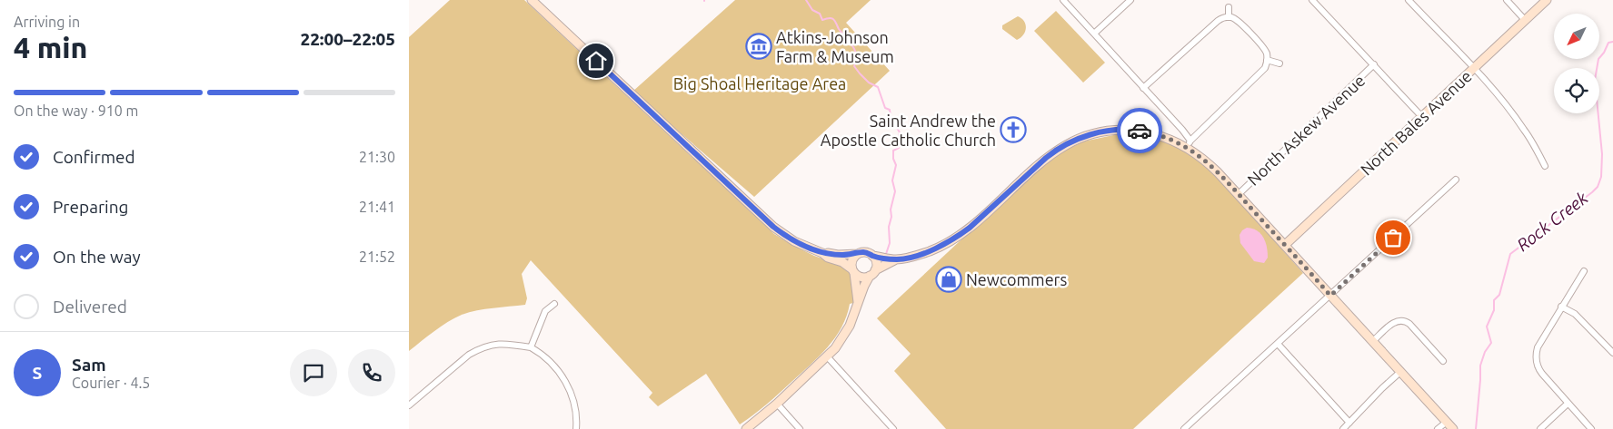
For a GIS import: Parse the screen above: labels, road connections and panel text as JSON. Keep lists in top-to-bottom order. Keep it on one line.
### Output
{"streets":{"street":["North Bales Avenue","North Askew Avenue"]},"water":["Rock Creek"],"parks":["Big Shoal Heritage Area"],"places":{"museum":["Atkins-Johnson Farm & Museum"],"church":["Saint Andrew the Apostle Catholic Church"],"shop":["Newcommers"]},"north":"bottom left","page":{"heading":["4 min","Arriving in","22:00–22:05"],"panel":["Sam","Courier · 4.5"],"bar":"On the way · 910 m","list":[["Confirmed","21:30"],["Preparing","21:41"],["On the way","21:52"],"Delivered"],"round":"S"}}
